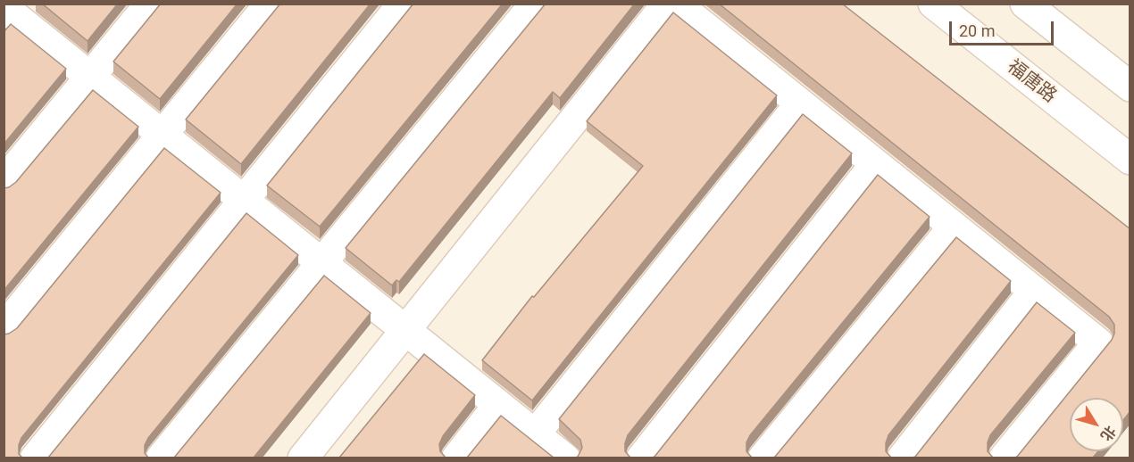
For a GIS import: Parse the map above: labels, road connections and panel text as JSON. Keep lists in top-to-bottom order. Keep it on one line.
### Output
{"streets":{"street":["福唐路"]},"scale_bar":"20 m","north":"bottom right"}
